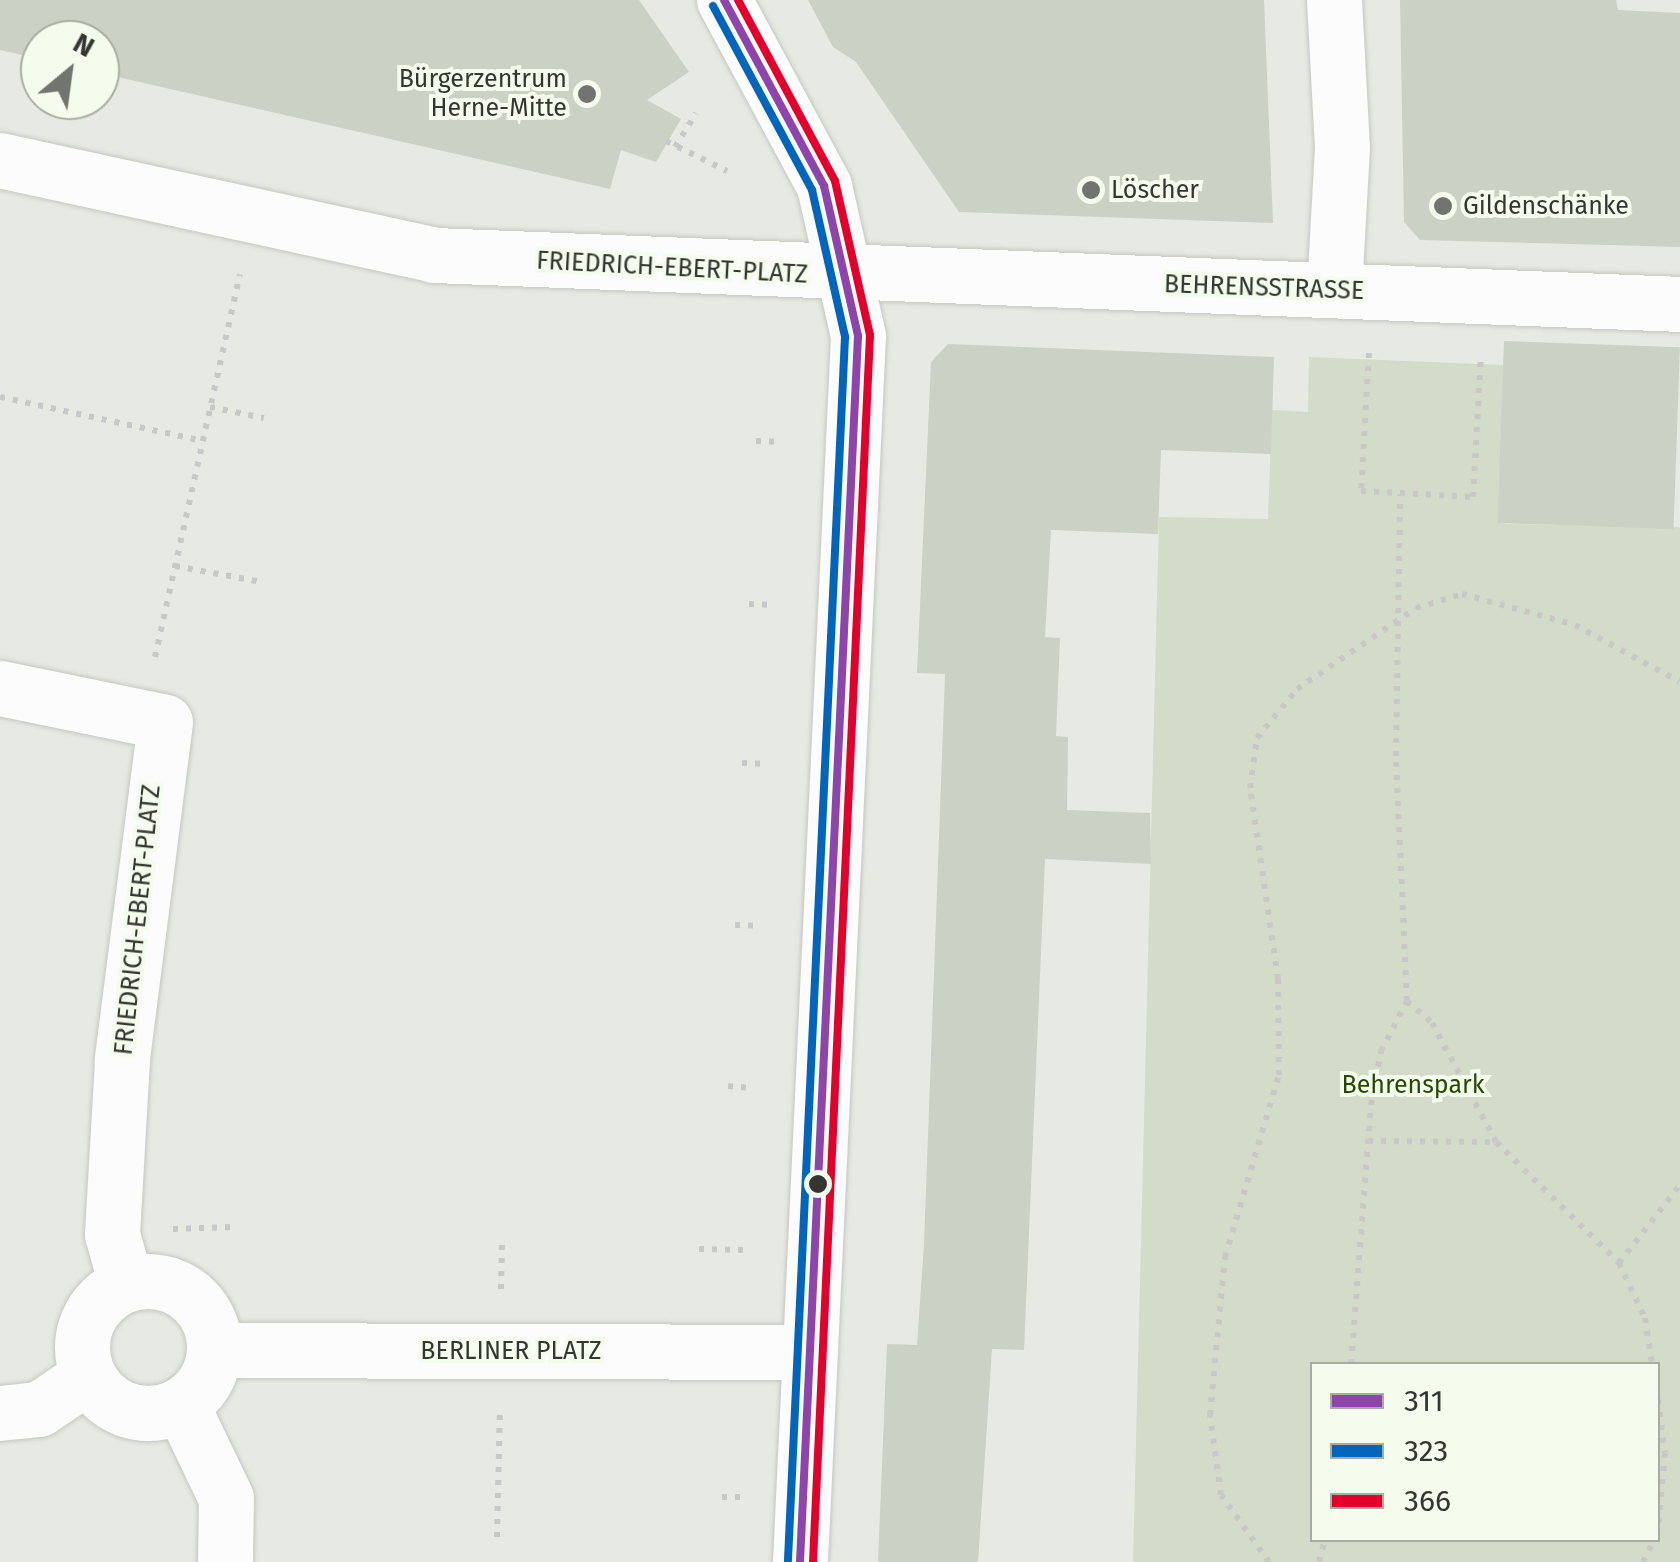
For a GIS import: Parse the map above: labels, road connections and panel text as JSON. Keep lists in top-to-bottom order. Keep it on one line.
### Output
{"streets":{"street":["FRIEDRICH-EBERT-PLATZ","BEHRENSSTRASSE","BERLINER PLATZ"]},"crossings":[["FRIEDRICH-EBERT-PLATZ","BEHRENSSTRASSE"],["FRIEDRICH-EBERT-PLATZ","BERLINER PLATZ"]],"parks":["Behrenspark"],"places":["Bürgerzentrum Herne-Mitte","Löscher","Gildenschänke"],"lines":["transit line 311","transit line 366","transit line 323"],"legend":["311","323","366"],"north":"top right"}
